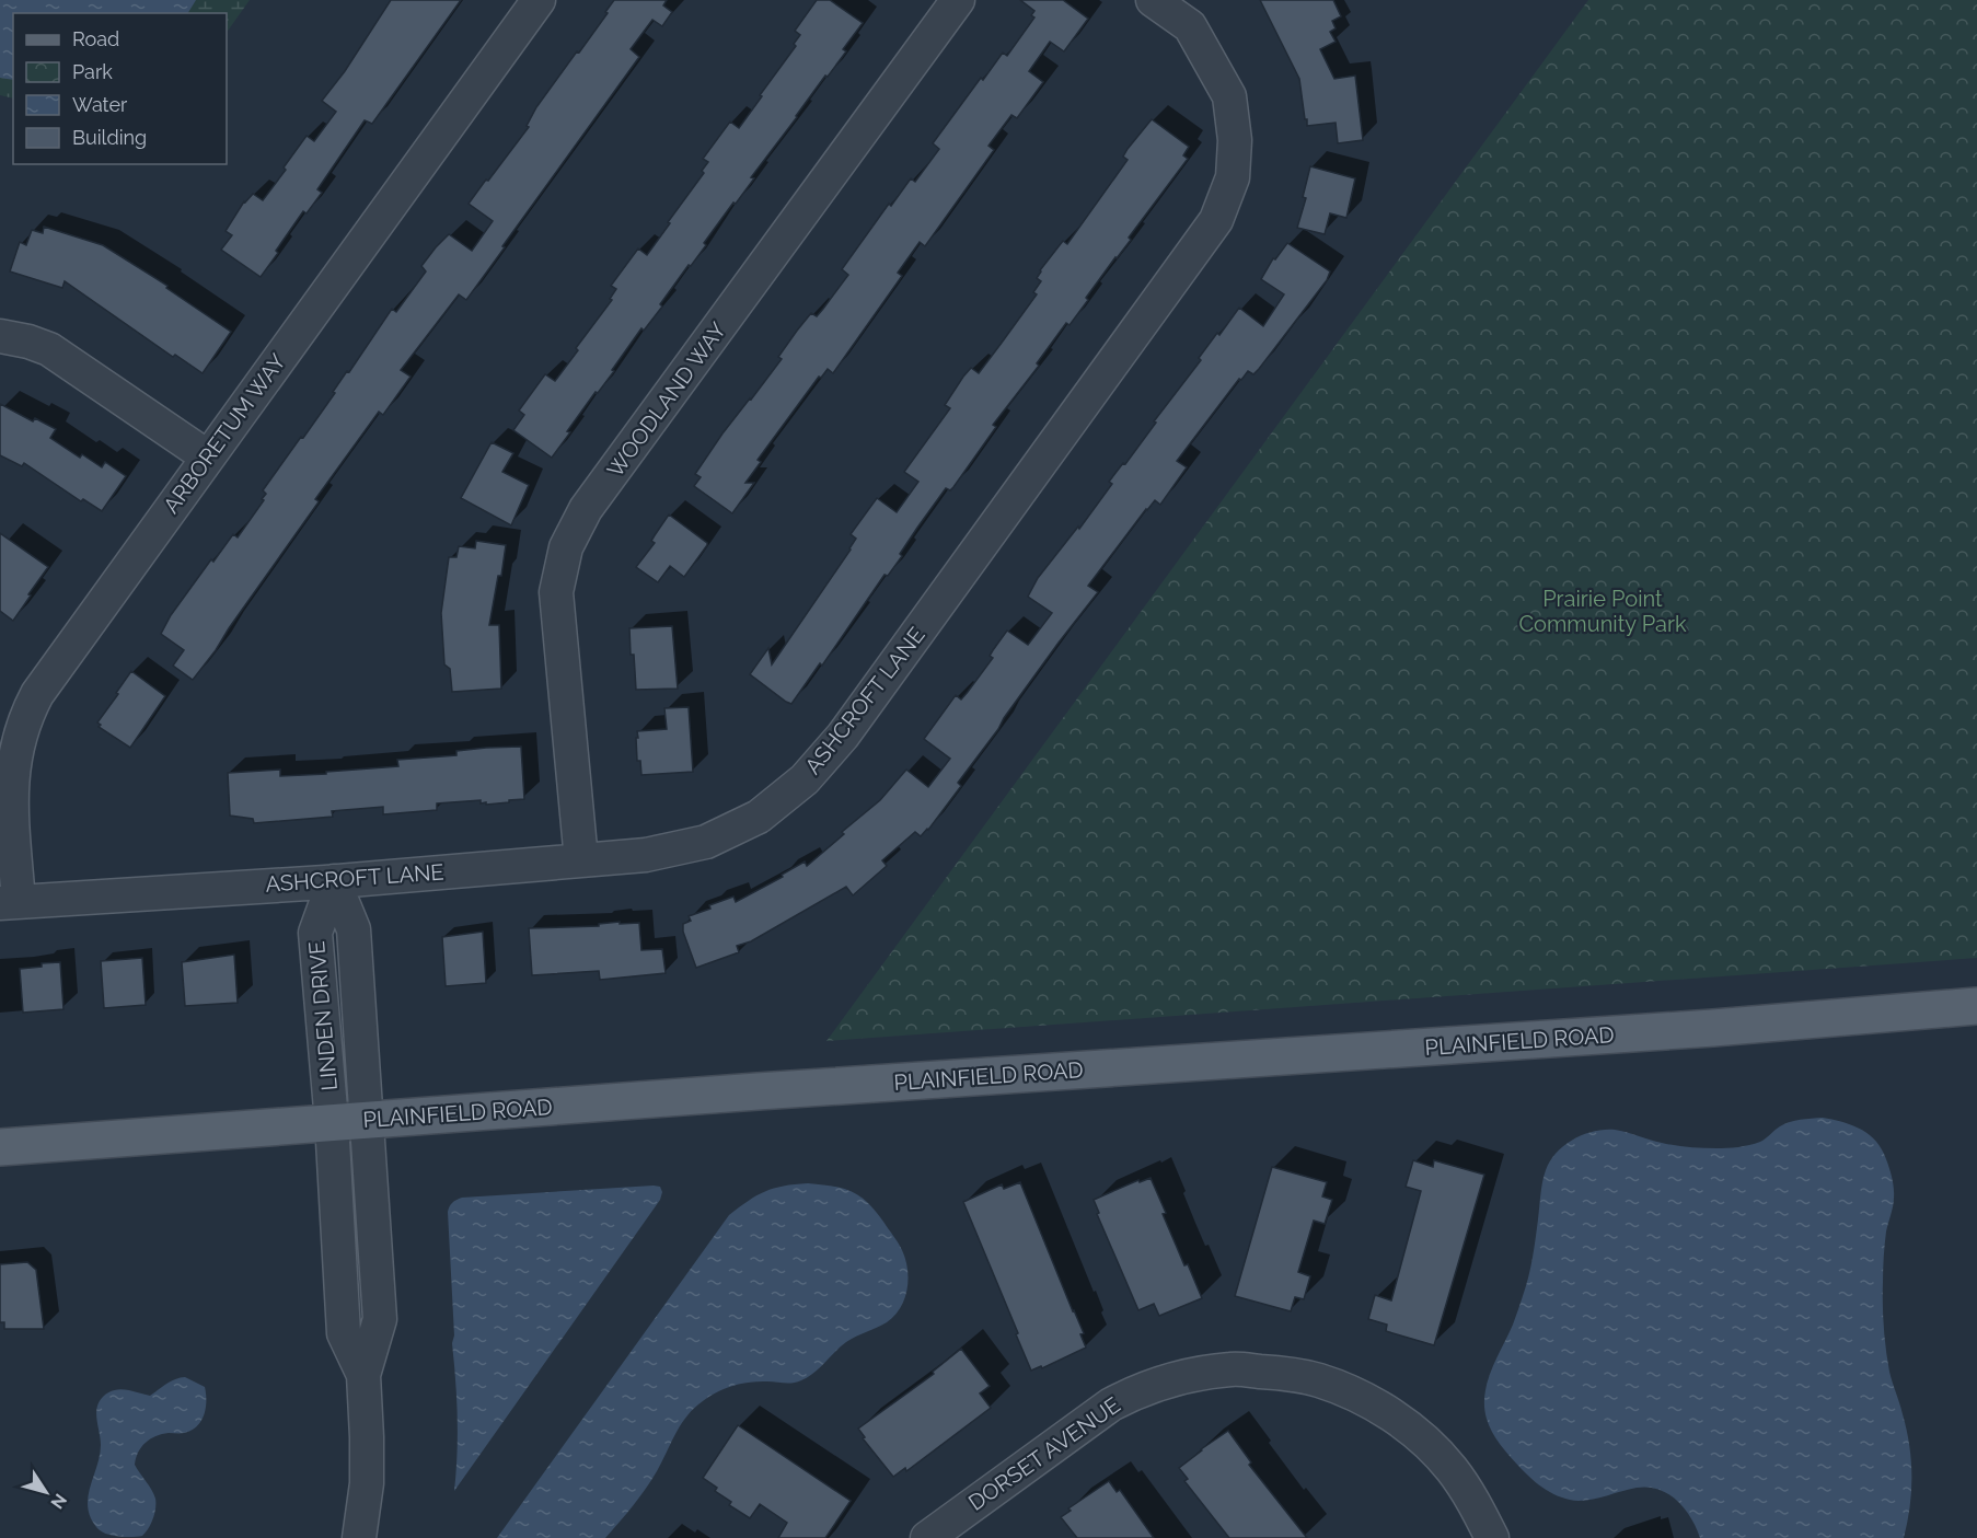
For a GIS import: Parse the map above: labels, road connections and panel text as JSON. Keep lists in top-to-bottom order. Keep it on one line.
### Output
{"streets":{"main road":["PLAINFIELD ROAD"],"street":["WOODLAND WAY","ARBORETUM WAY","ASHCROFT LANE","LINDEN DRIVE","DORSET AVENUE"]},"crossings":[["WOODLAND WAY","ASHCROFT LANE"],["ARBORETUM WAY","ASHCROFT LANE"],["ASHCROFT LANE","LINDEN DRIVE"],["LINDEN DRIVE","PLAINFIELD ROAD"]],"parks":["Prairie Point Community Park"],"legend":["Road","Park","Water","Building"],"north":"bottom right"}
